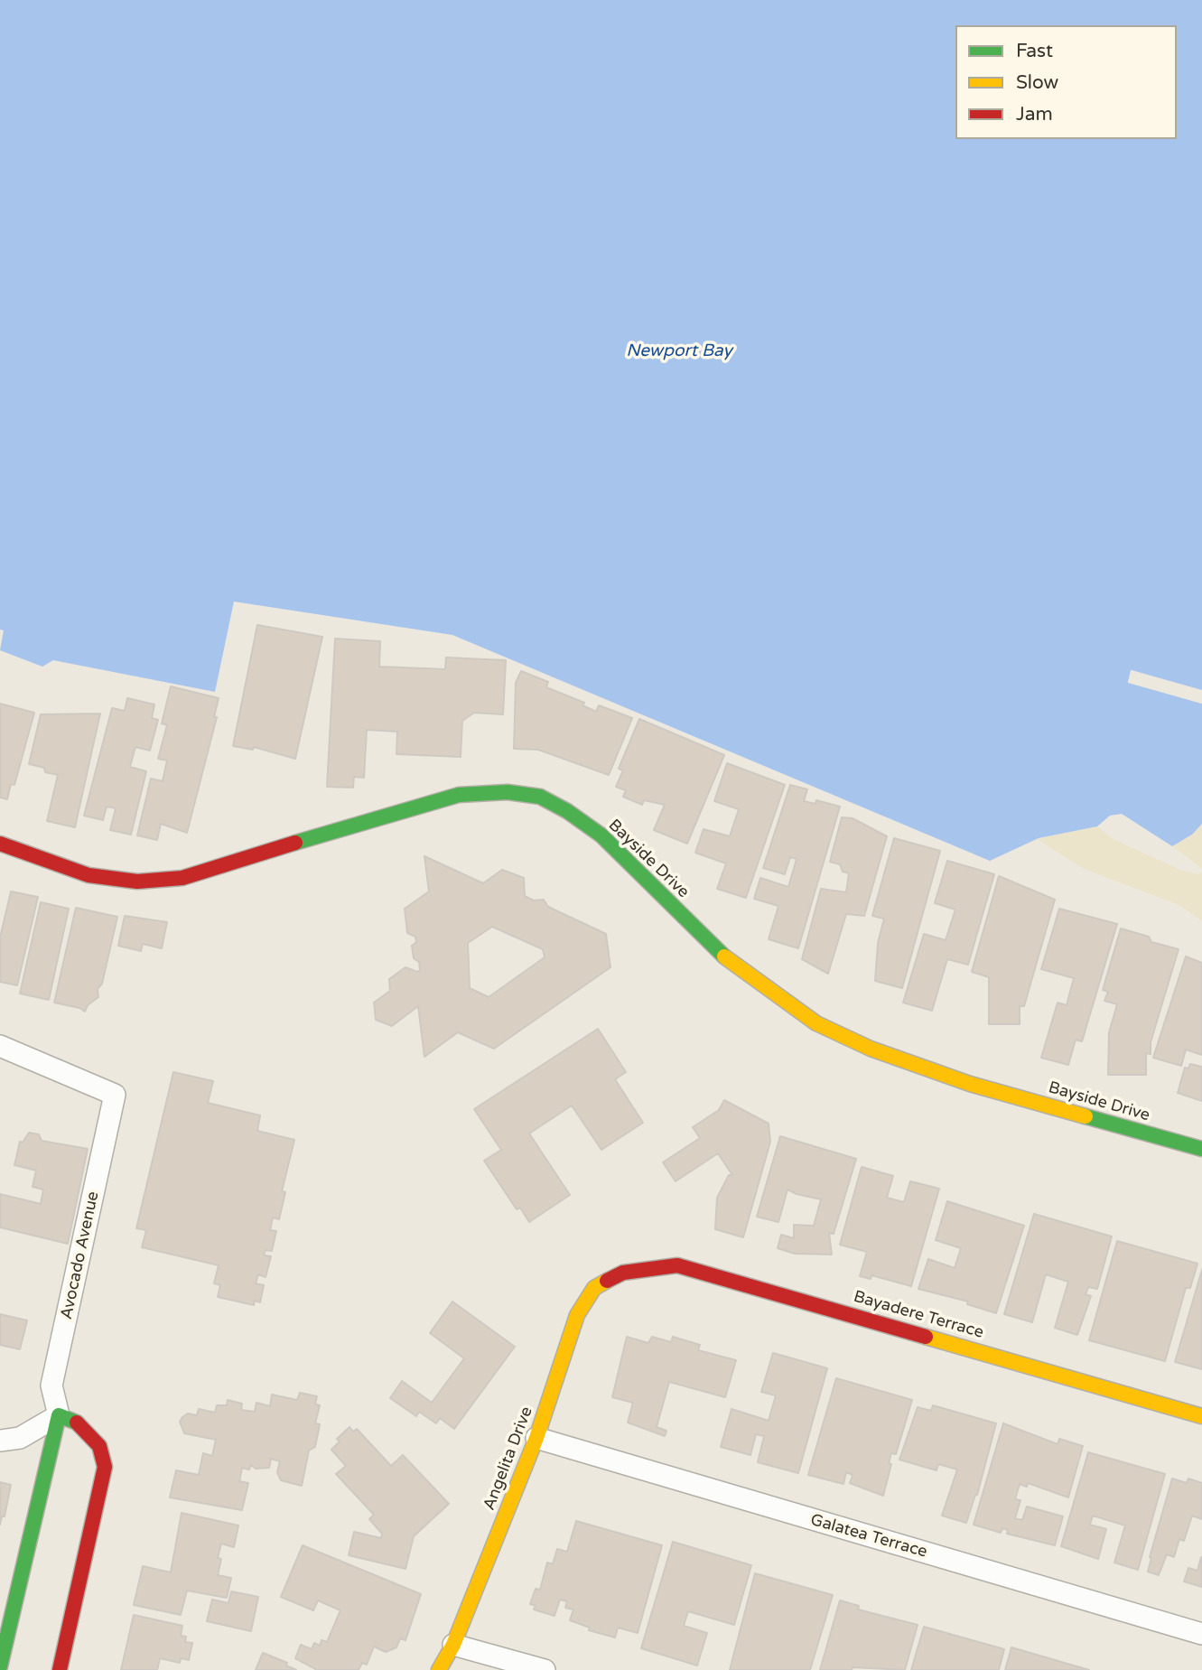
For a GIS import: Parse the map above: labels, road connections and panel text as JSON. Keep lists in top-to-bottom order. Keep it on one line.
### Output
{"streets":{"street":["Bayside Drive","Avocado Avenue","Bayadere Terrace","Angelita Drive","Galatea Terrace"]},"crossings":[["Bayadere Terrace","Angelita Drive"],["Angelita Drive","Galatea Terrace"]],"water":["Newport Bay"],"legend":["Fast","Slow","Jam"]}
